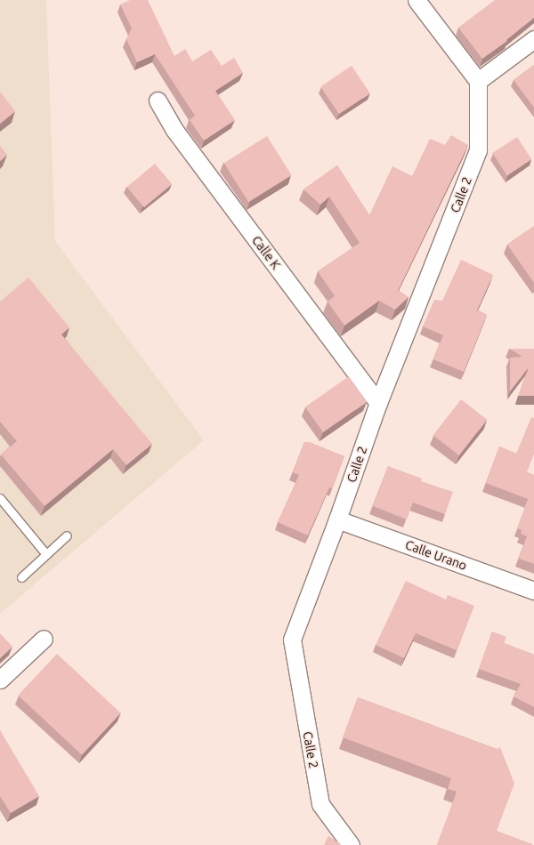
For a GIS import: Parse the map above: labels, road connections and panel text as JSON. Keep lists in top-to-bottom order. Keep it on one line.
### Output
{"streets":{"street":["Calle 2","Calle K","Calle Urano"]},"crossings":[["Calle 2","Calle K"],["Calle 2","Calle Urano"]]}
